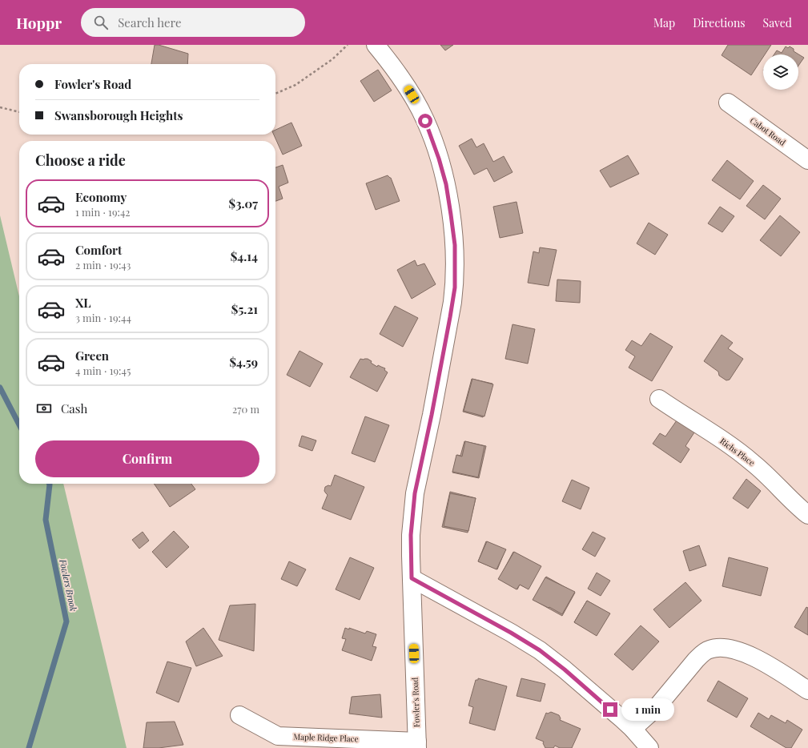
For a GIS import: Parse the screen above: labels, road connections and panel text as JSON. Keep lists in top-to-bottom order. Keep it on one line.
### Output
{"streets":{"street":["Cabot Road","Richs Place","Fowler's Road","Maple Ridge Place"]},"crossings":[["Fowler's Road","Maple Ridge Place"]],"water":["Fowlers Brook"],"page":{"header":"Hoppr","search":"Search here","nav":["Map","Directions","Saved"],"banner":["Fowler's Road","Swansborough Heights"],"heading":"Choose a ride","list":[{"name":"Economy","note":"1 min · 19:42","value":"$3.07"},{"name":"Comfort","note":"2 min · 19:43","value":"$4.14"},{"name":"XL","note":"3 min · 19:44","value":"$5.21"},{"name":"Green","note":"4 min · 19:45","value":"$4.59"}],"pay":["Cash","270 m"],"buttons":"Confirm","bubble":"1 min"}}
